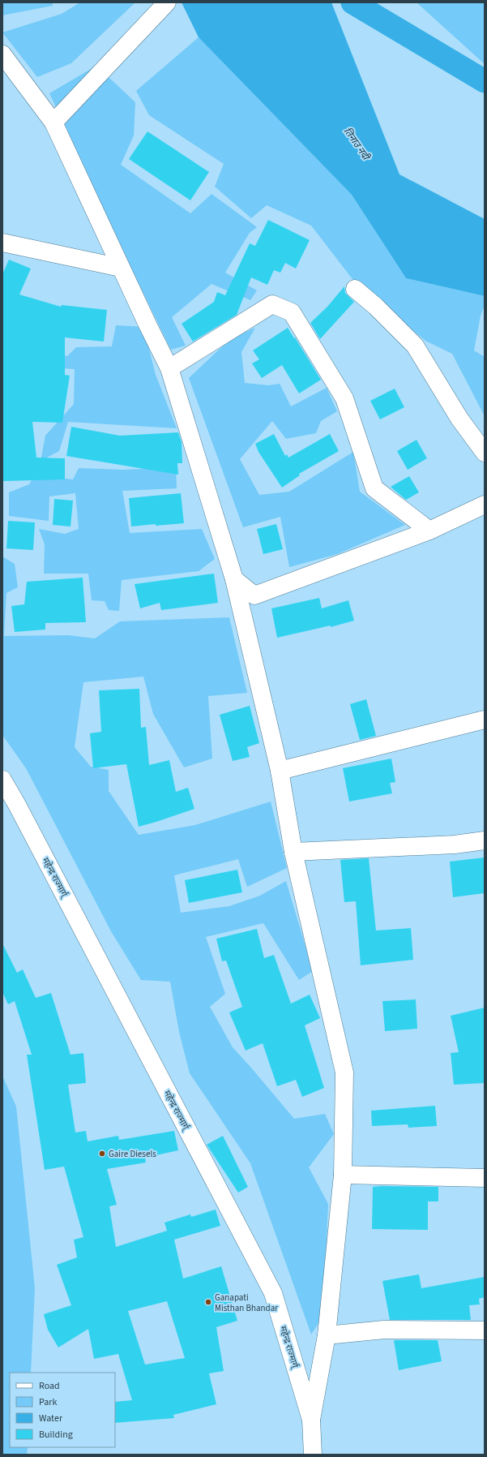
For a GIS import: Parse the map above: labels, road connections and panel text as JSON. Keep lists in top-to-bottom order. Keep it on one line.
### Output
{"streets":{"main road":["महेन्द्र राज्मार्ग्"]},"water":["तिनाउ नदी"],"places":["Gaire Diesels","Ganapati Misthan Bhandar"],"legend":["Road","Park","Water","Building"]}
